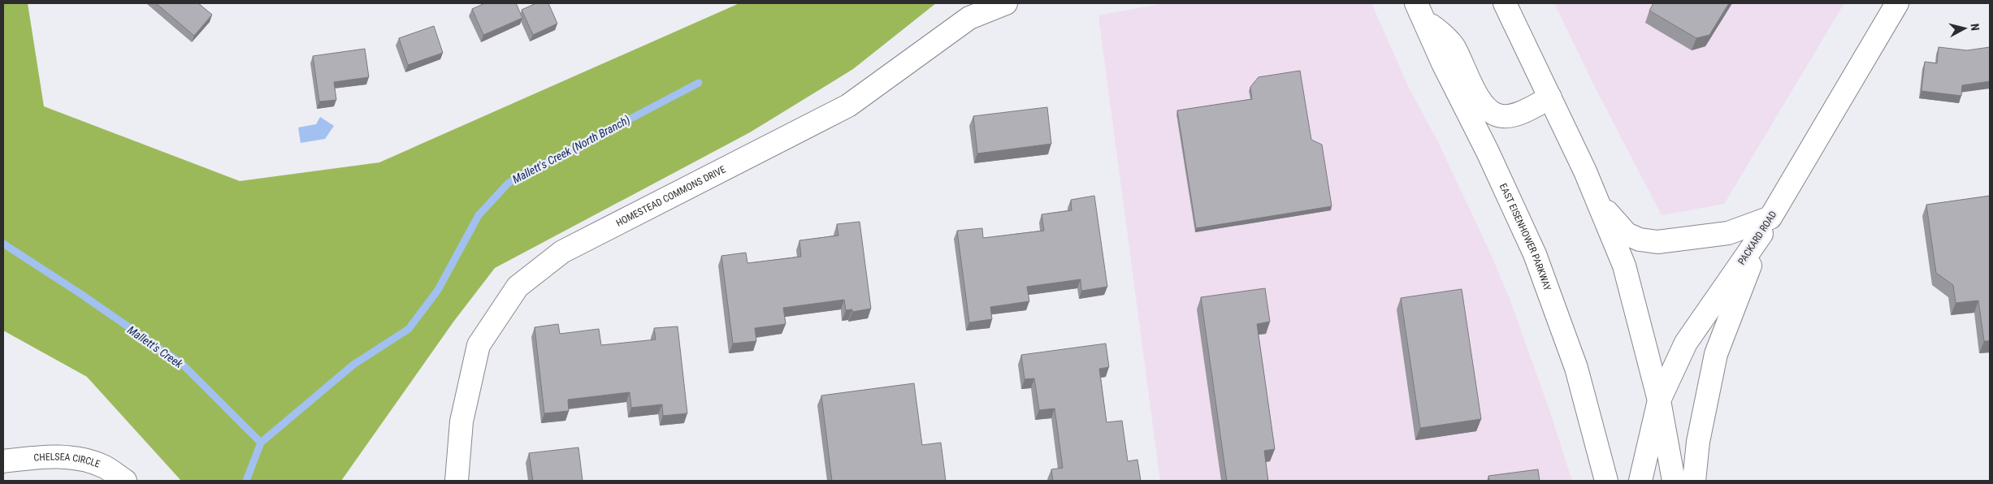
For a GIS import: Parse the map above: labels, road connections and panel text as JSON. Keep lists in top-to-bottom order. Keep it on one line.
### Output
{"streets":{"main road":["HOMESTEAD COMMONS DRIVE","EAST EISENHOWER PARKWAY","PACKARD ROAD","CHELSEA CIRCLE"]},"water":["Mallett's Creek (North Branch)","Mallett's Creek"],"north":"right"}
